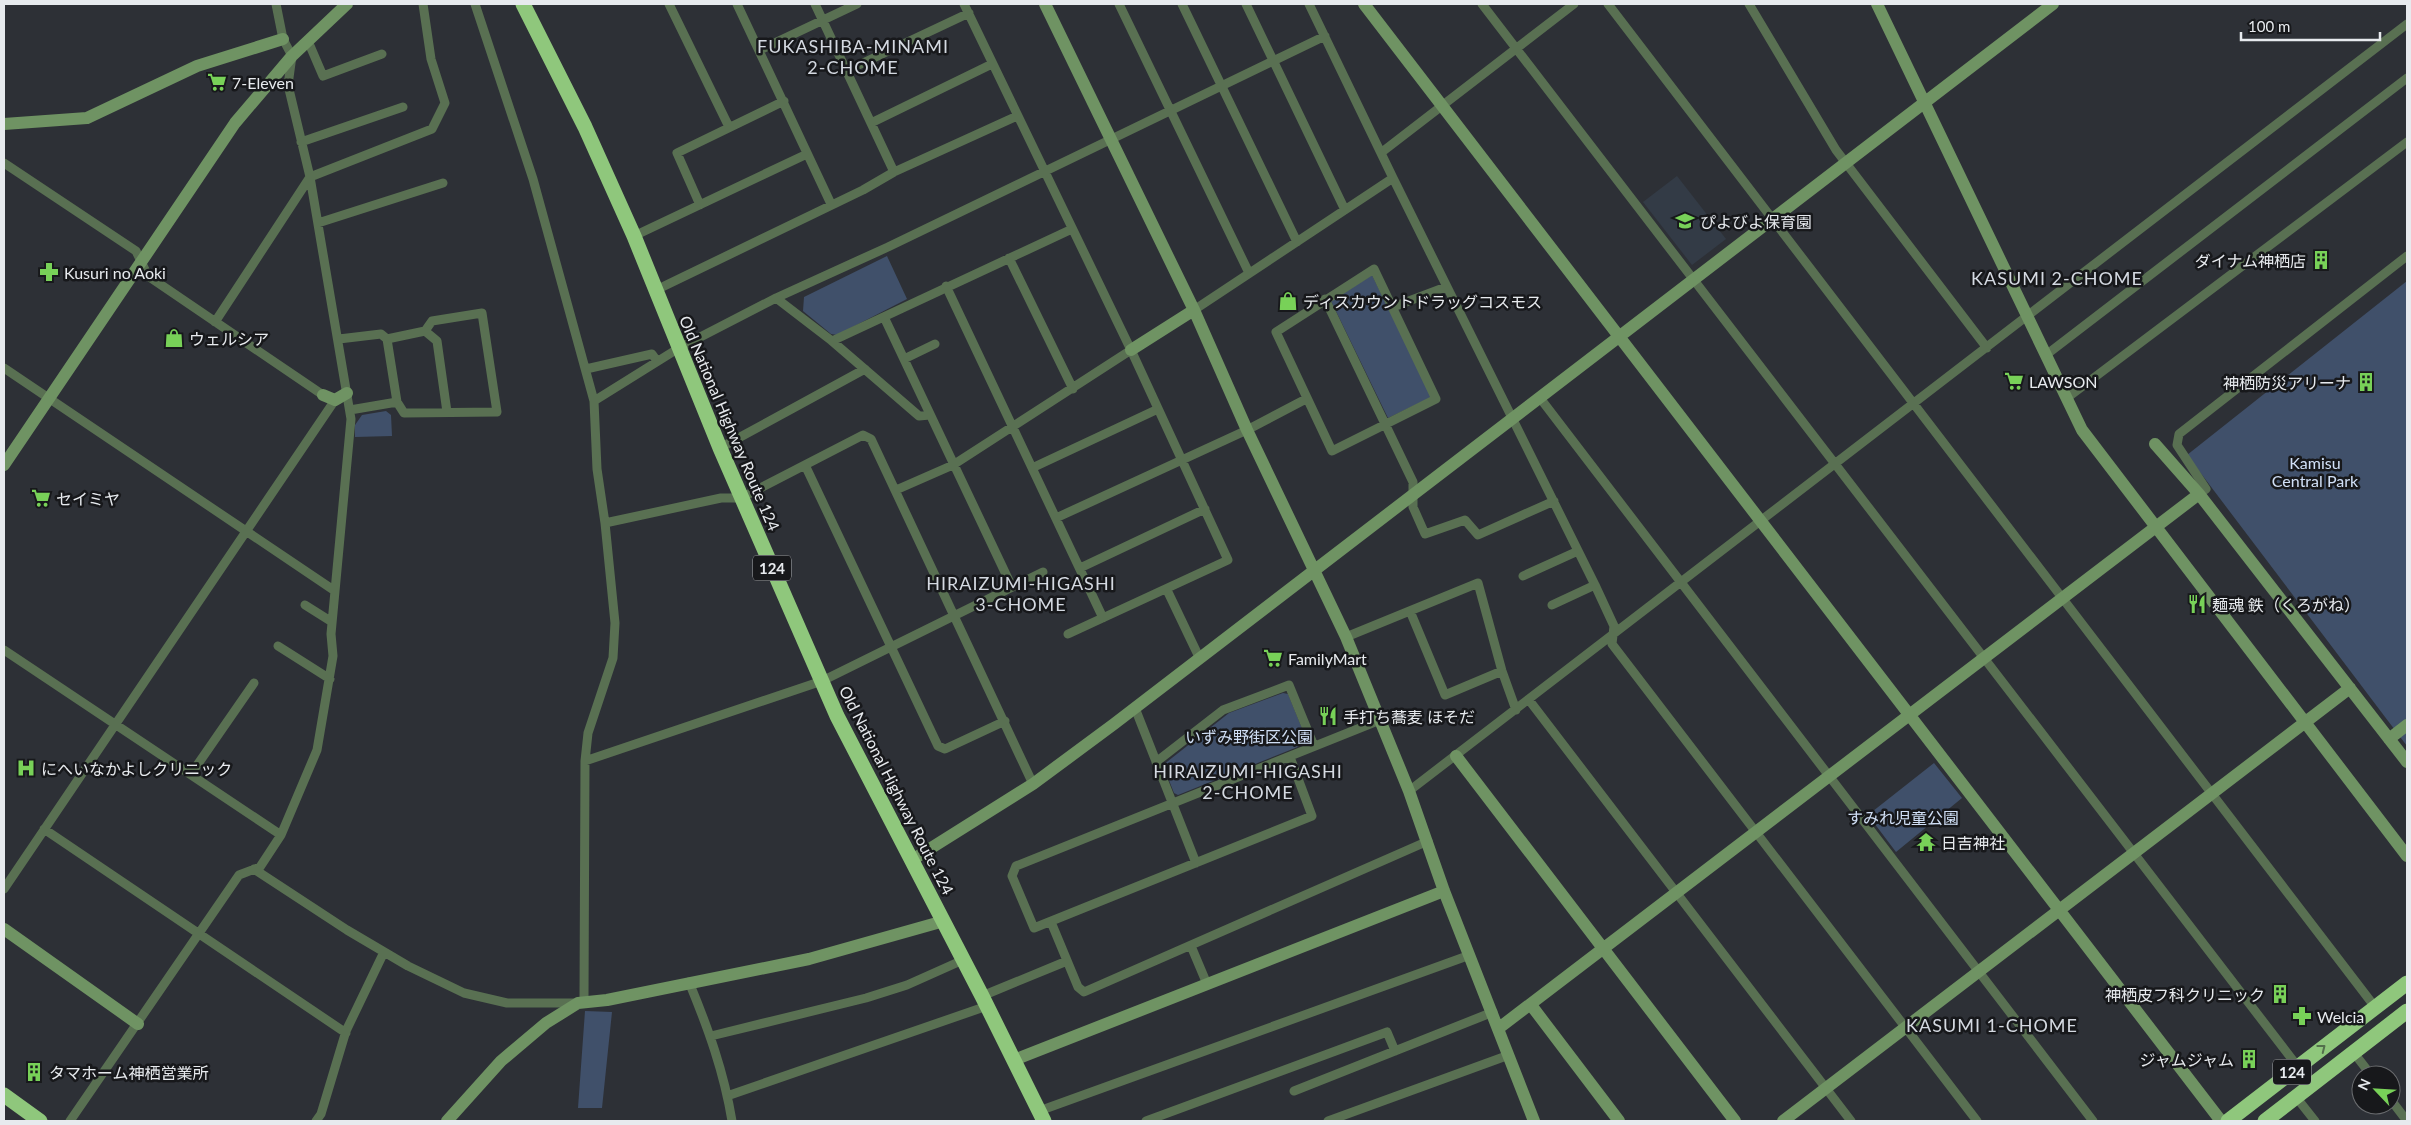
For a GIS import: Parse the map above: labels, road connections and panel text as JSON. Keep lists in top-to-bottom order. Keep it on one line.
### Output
{"streets":{"highway":["Old National Highway Route 124","124"]},"districts":["FUKASHIBA-MINAMI 2-CHOME","KASUMI 2-CHOME","HIRAIZUMI-HIGASHI 3-CHOME","HIRAIZUMI-HIGASHI 2-CHOME","KASUMI 1-CHOME"],"parks":["Kamisu Central Park","いずみ野街区公園","すみれ児童公園"],"places":{"supermarket":["7-Eleven","LAWSON","セイミヤ","FamilyMart"],"school or university":["ぴよびよ保育園"],"building":["ダイナム神栖店","神栖防災アリーナ","神栖皮フ科クリニック","ジャムジャム","タマホーム神栖営業所"],"pharmacy":["Kusuri no Aoki","Welcia"],"shop":["ディスカウントドラッグコスモス","ウェルシア"],"restaurant":["麺魂 鉄（くろがね）","手打ち蕎麦 ほそだ"],"hospital":["にへいなかよしクリニック"],"temple":["日吉神社"]},"scale_bar":"100 m","north":"top left"}
